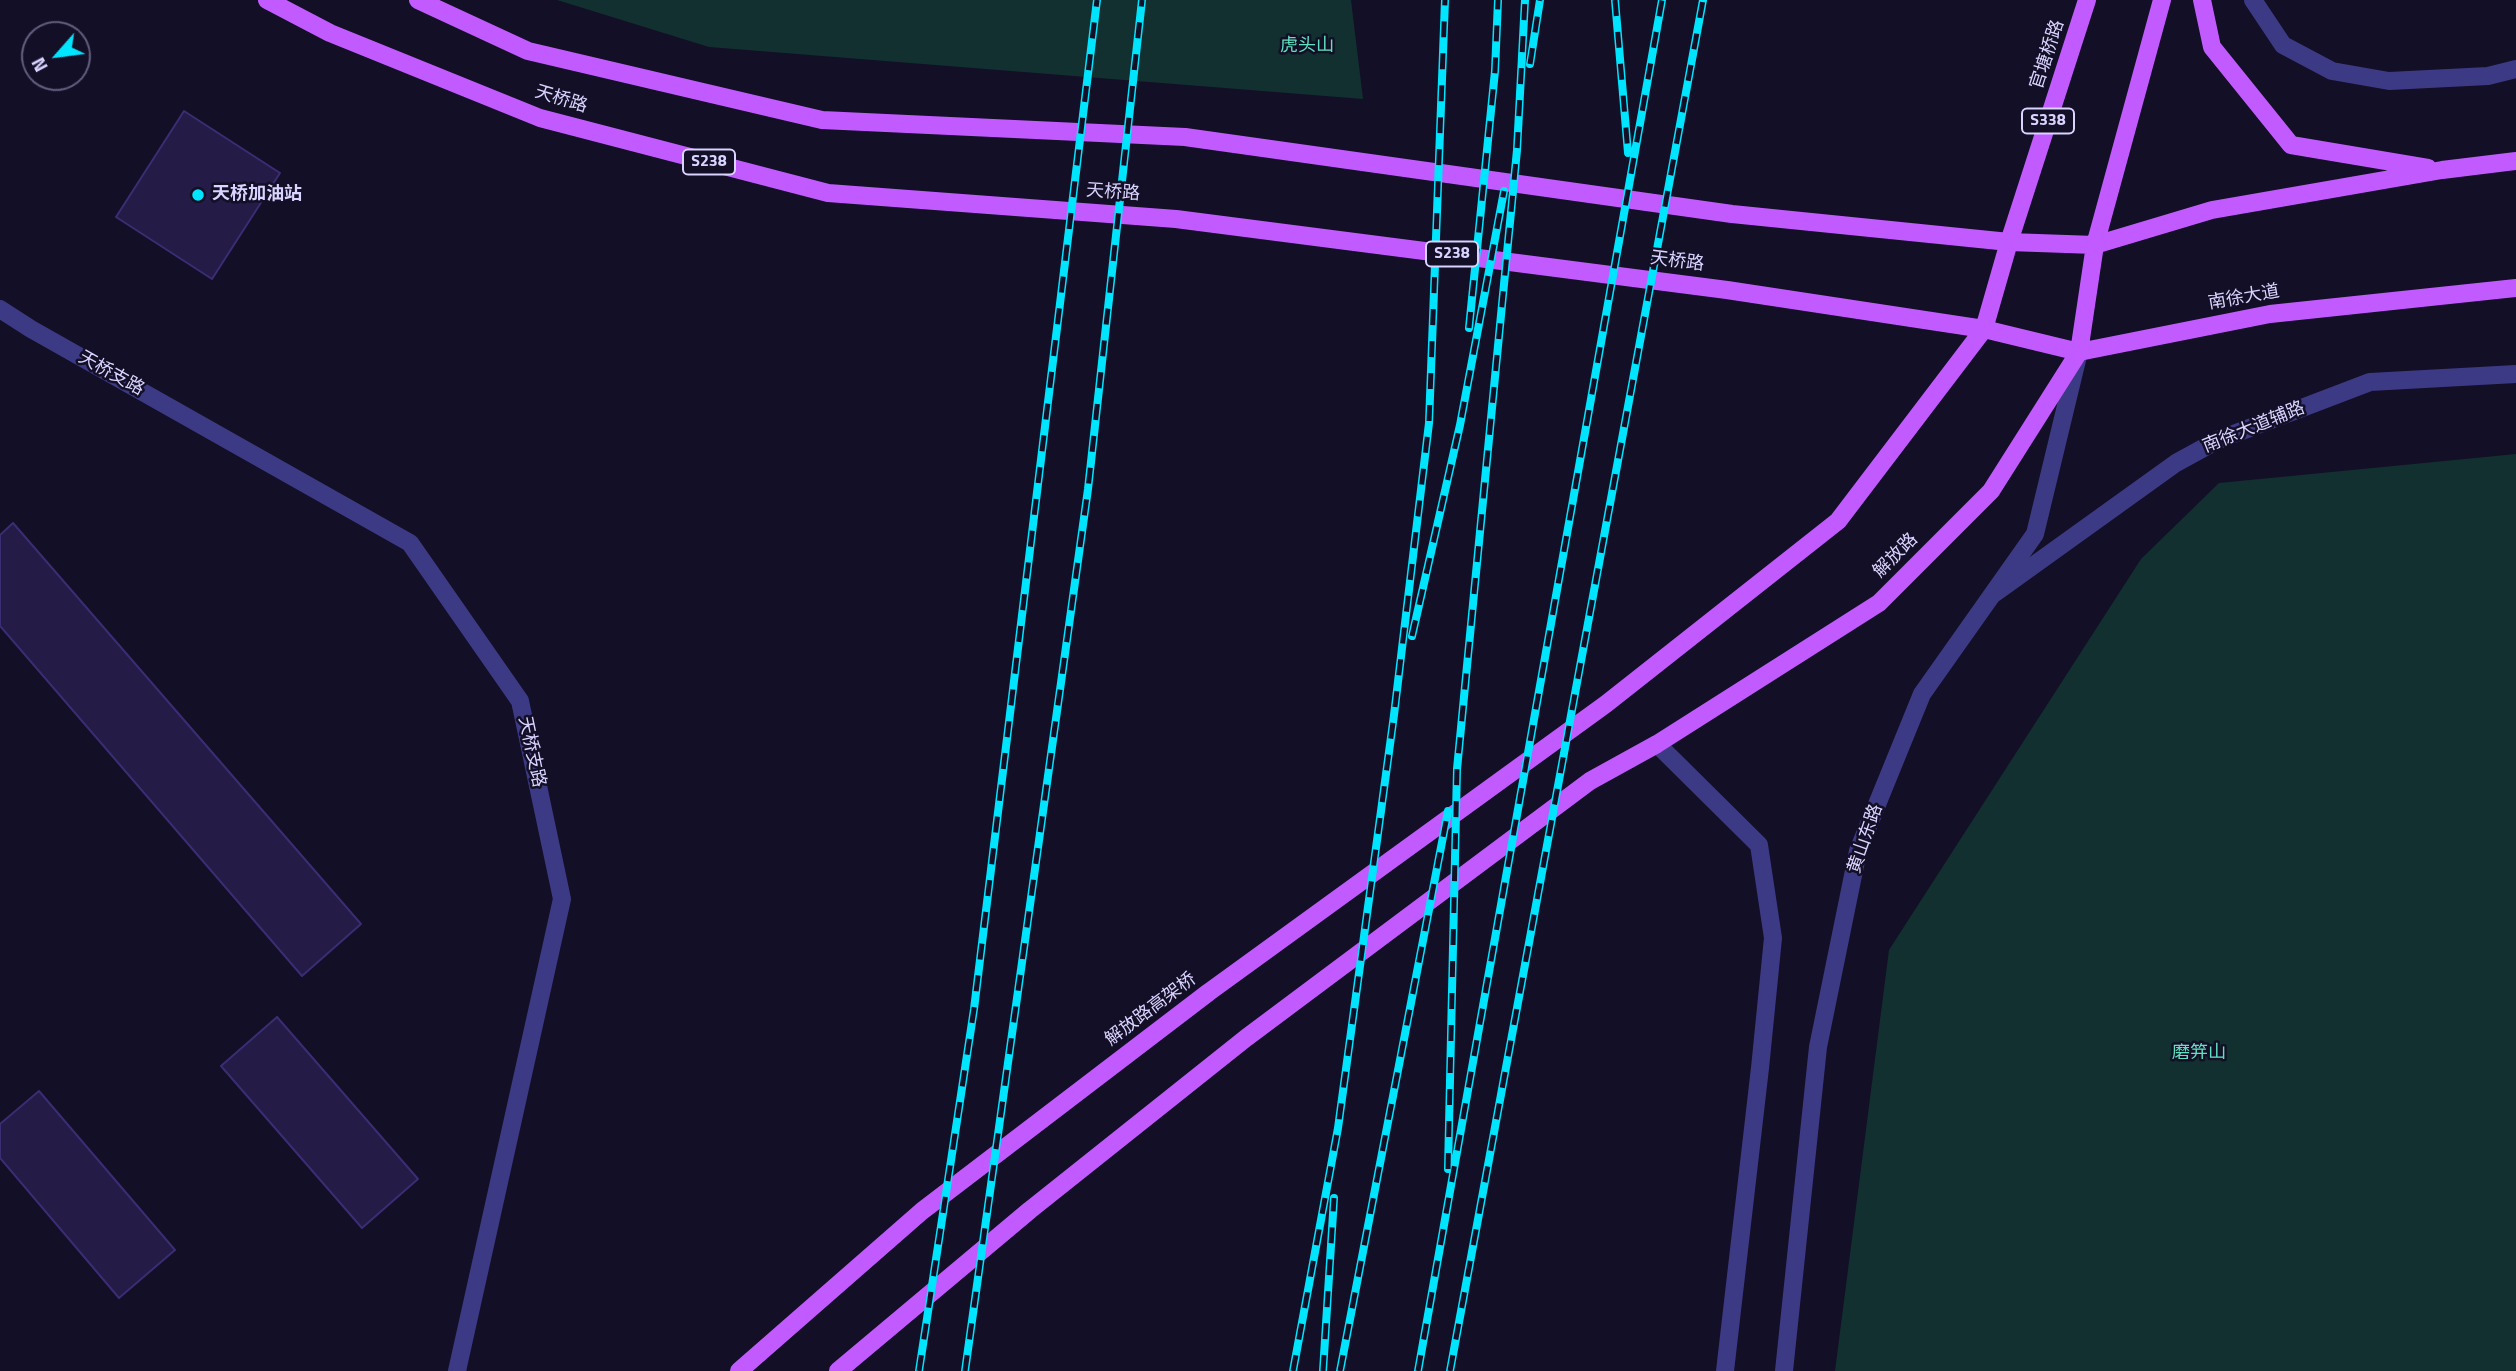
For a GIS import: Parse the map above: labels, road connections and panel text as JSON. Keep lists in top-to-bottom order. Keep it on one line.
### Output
{"streets":{"main road":["官塘桥路","天桥路","S338","S238","南徐大道","解放路","解放路高架桥"],"street":["天桥支路","南徐大道辅路","黄山东路"]},"crossings":[["天桥路","南徐大道"],["天桥路","解放路高架桥"],["南徐大道","解放路"],["南徐大道","黄山东路"],["南徐大道","解放路高架桥"],["南徐大道辅路","黄山东路"],["解放路","黄山东路"]],"parks":["虎头山","磨笄山"],"places":["天桥加油站"],"north":"bottom left"}
